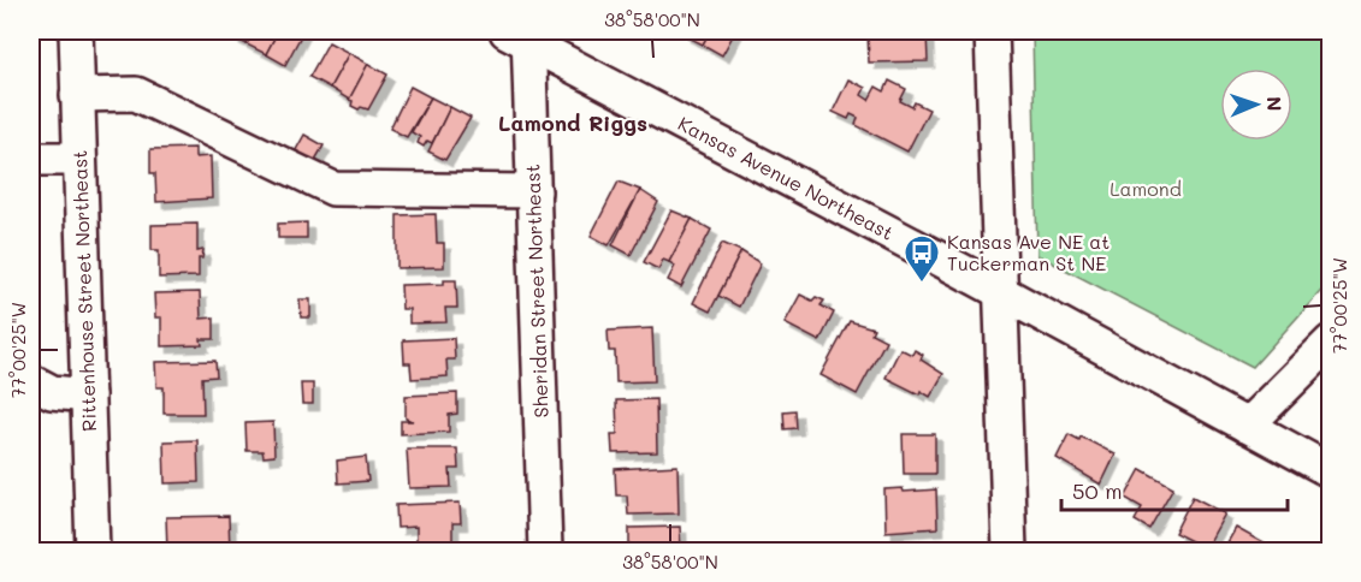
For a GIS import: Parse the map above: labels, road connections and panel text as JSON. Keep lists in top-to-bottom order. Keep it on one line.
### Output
{"streets":{"street":["Kansas Avenue Northeast","Rittenhouse Street Northeast","Sheridan Street Northeast"]},"crossings":[["Kansas Avenue Northeast","Sheridan Street Northeast"]],"districts":["Lamond Riggs"],"parks":["Lamond"],"places":{"bus stop":["Kansas Ave NE at Tuckerman St NE"]},"scale_bar":"50 m","north":"right","coordinates":["38°58'00\"N","77°00'25\"W"]}
